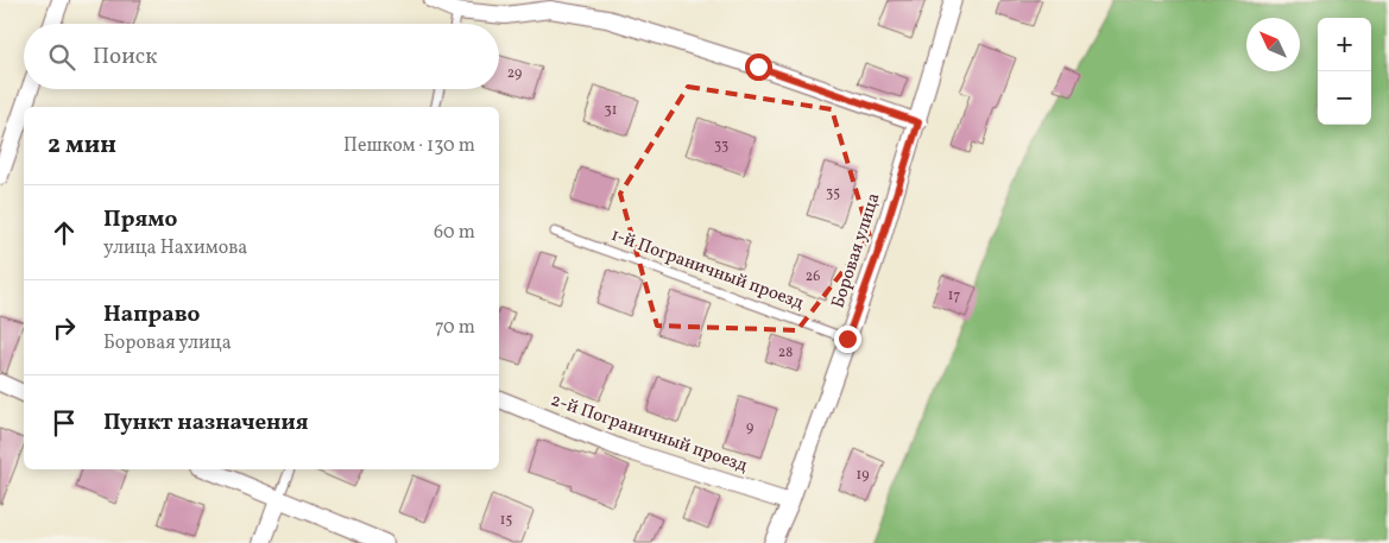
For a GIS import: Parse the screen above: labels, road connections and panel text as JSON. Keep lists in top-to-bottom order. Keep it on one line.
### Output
{"streets":{"street":["Боровая улица","2-й Пограничный проезд"],"lane":["1-й Пограничный проезд"]},"crossings":[["Боровая улица","1-й Пограничный проезд"],["Боровая улица","2-й Пограничный проезд"]],"house_numbers":["29","31","33","35","26","17","28","9","19","15"],"north":"top left","page":{"map_buttons":["+","−"],"search":"Поиск","heading":["2 мин","Пешком · 130 m"],"list":[["Прямо","улица Нахимова","60 m"],["Направо","Боровая улица","70 m"],"Пункт назначения"]}}
